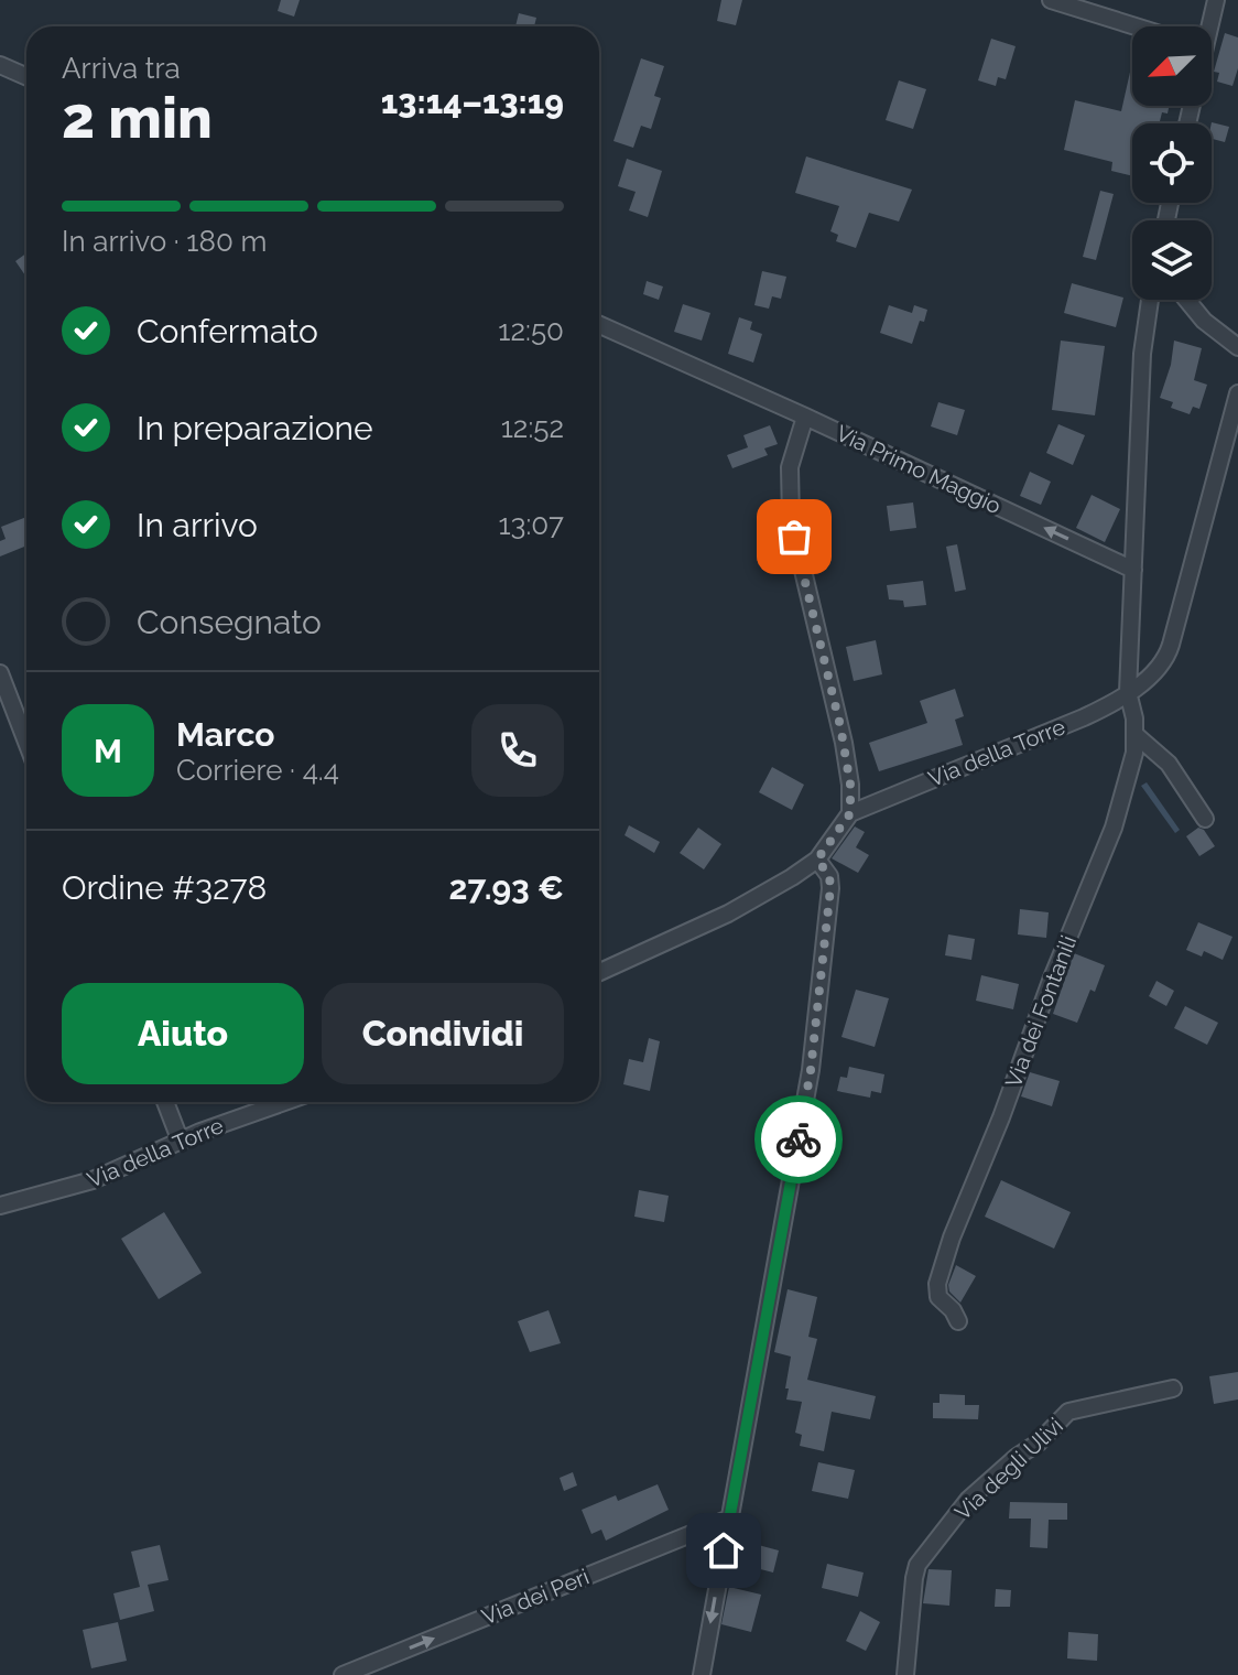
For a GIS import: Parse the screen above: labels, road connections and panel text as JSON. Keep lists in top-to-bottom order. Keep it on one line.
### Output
{"streets":{"street":["Via Primo Maggio","Via della Torre","Via dei Fontanili","Via degli Ulivi","Via dei Peri"]},"crossings":[["Via della Torre","Via dei Fontanili"]],"one_way":["Via Primo Maggio","Via dei Peri"],"north":"bottom left","page":{"heading":["2 min","Arriva tra","13:14–13:19"],"panel":["Marco","Corriere · 4.4","Ordine #3278","27.93 €"],"bar":"In arrivo · 180 m","list":[["Confermato","12:50"],["In preparazione","12:52"],["In arrivo","13:07"],"Consegnato"],"round":"M","buttons":["Aiuto","Condividi"]}}
